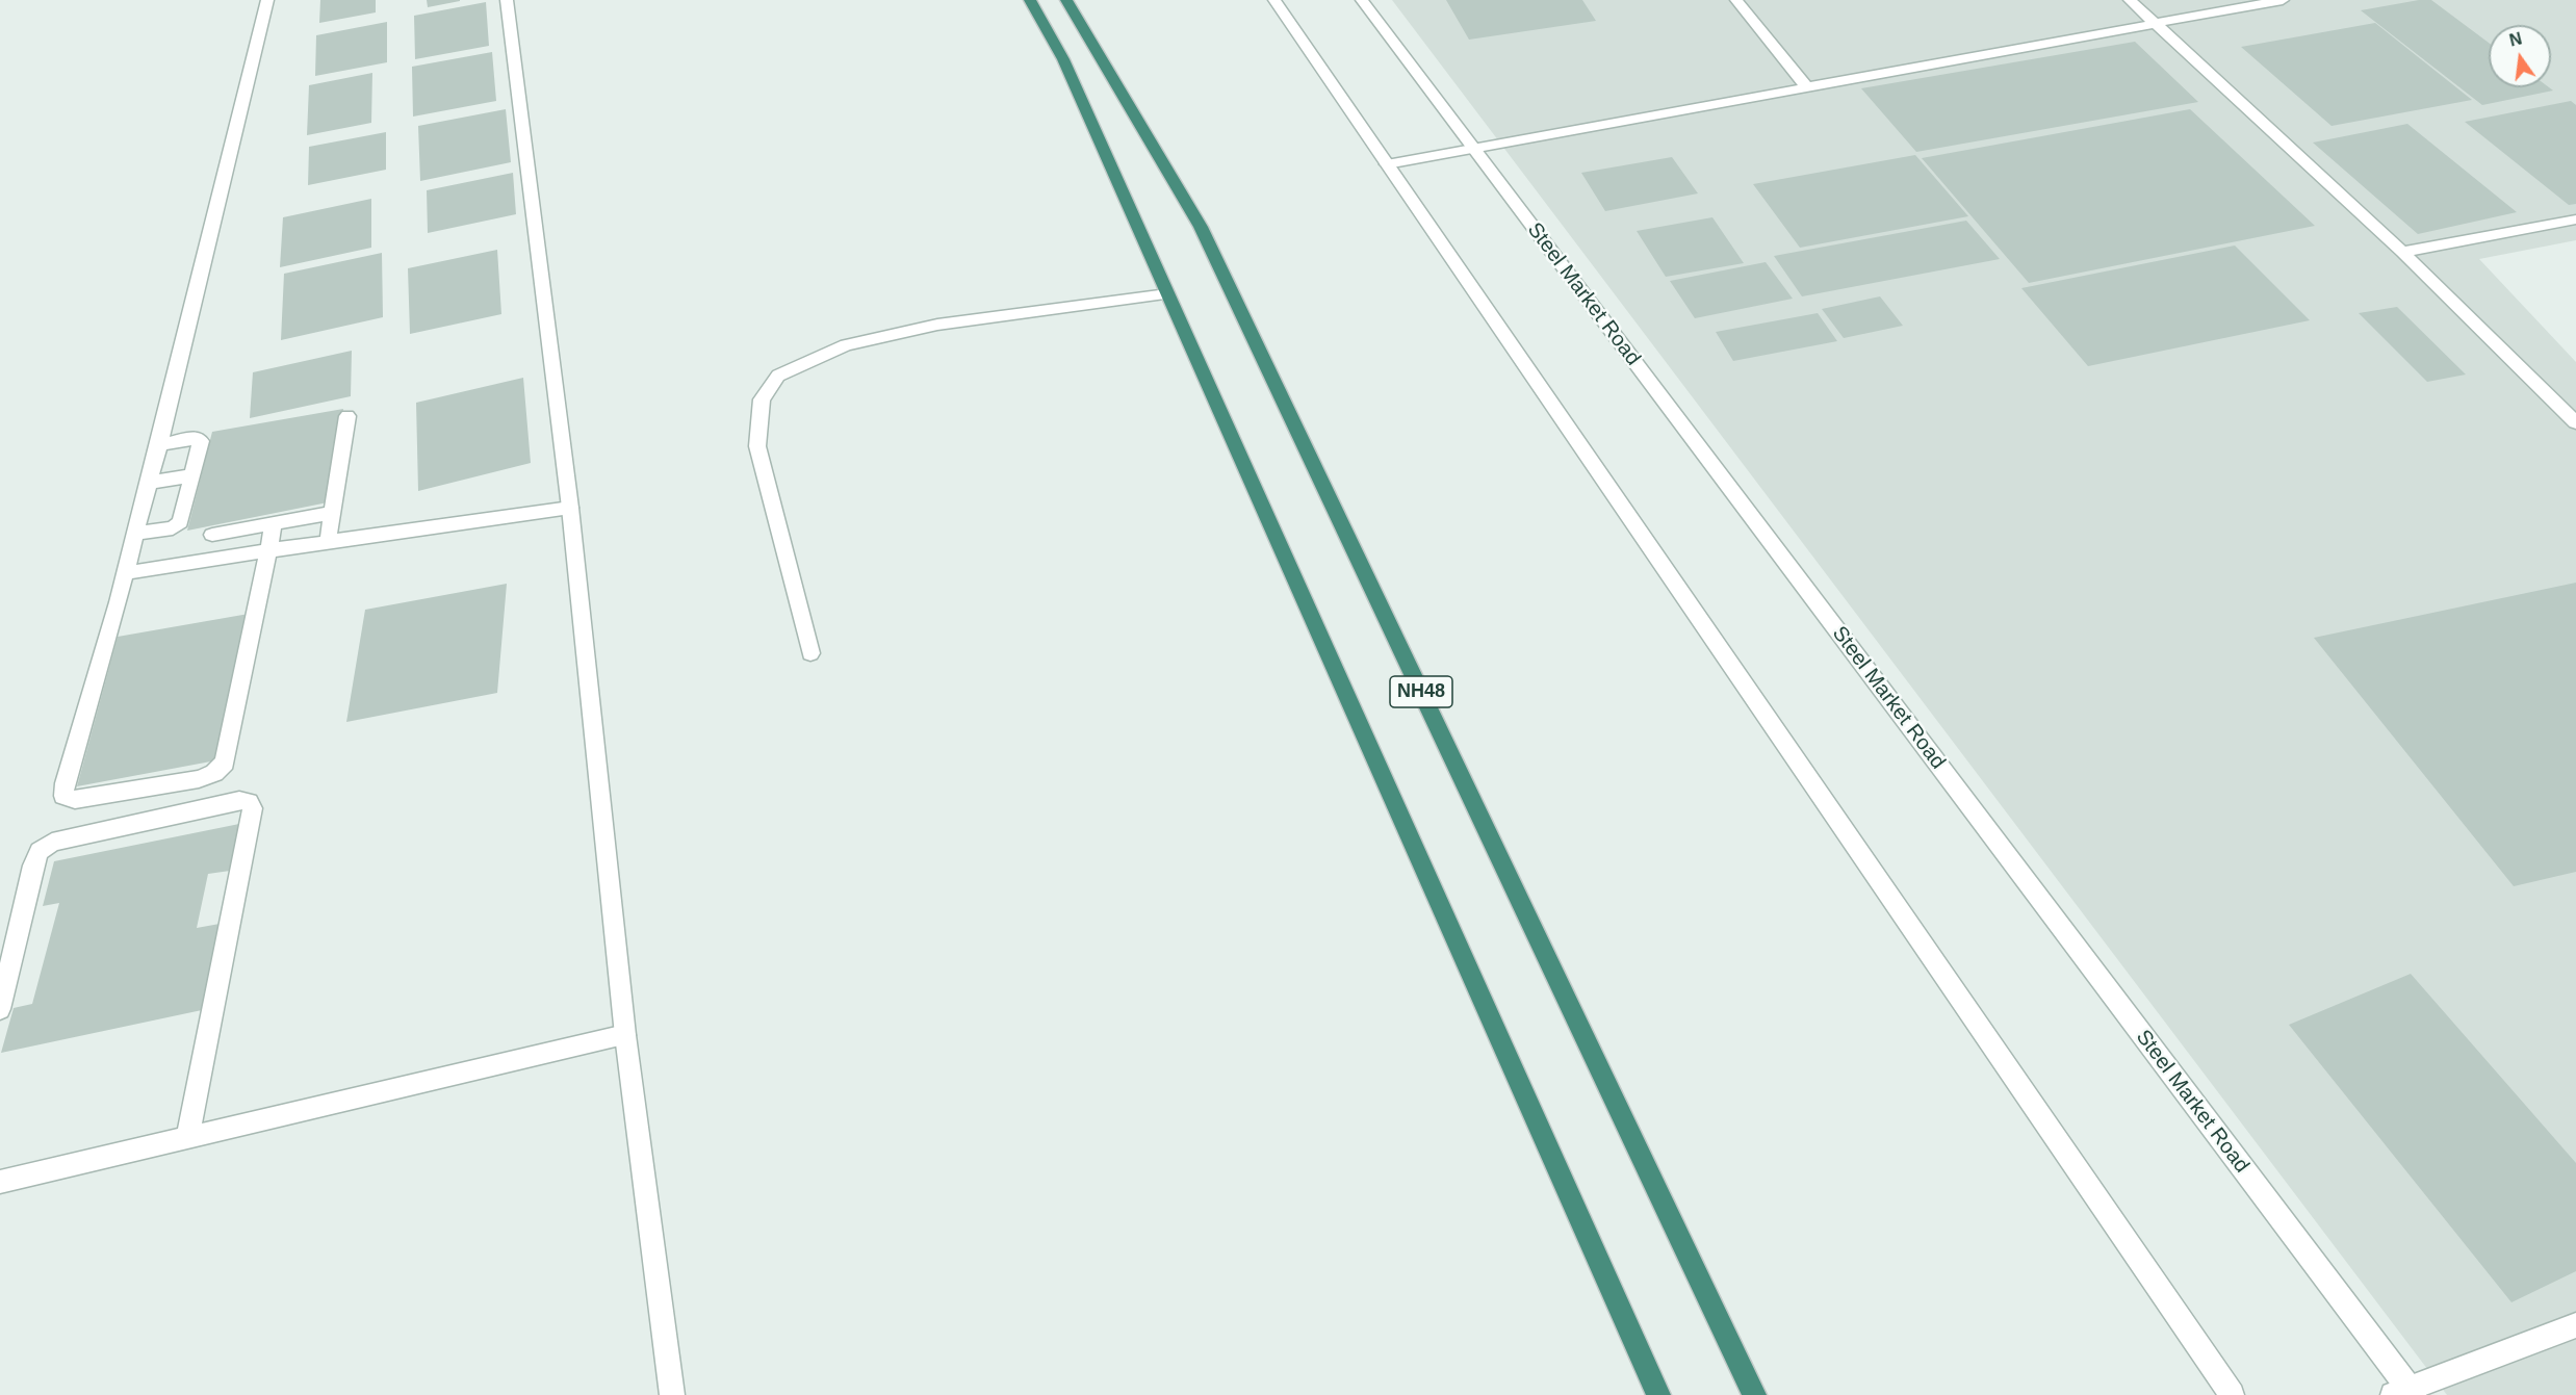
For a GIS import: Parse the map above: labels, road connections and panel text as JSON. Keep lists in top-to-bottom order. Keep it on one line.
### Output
{"streets":{"highway":["NH48"],"street":["Steel Market Road"]},"north":"top"}
